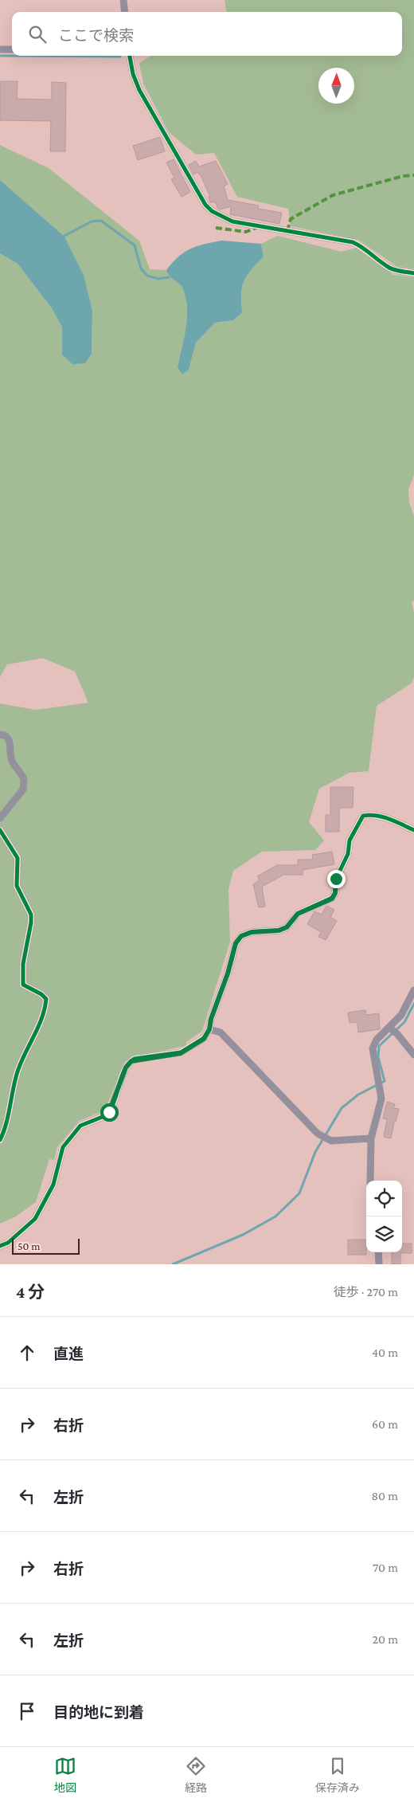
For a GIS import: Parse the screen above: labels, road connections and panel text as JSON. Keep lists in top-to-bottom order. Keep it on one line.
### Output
{"scale_bar":"50 m","north":"top","page":{"search":"ここで検索","scale":"50 m","heading":["4 分","徒歩 · 270 m"],"list":[["直進","40 m"],["右折","60 m"],["左折","80 m"],["右折","70 m"],["左折","20 m"],"目的地に到着"],"nav":["地図","経路","保存済み"]}}
